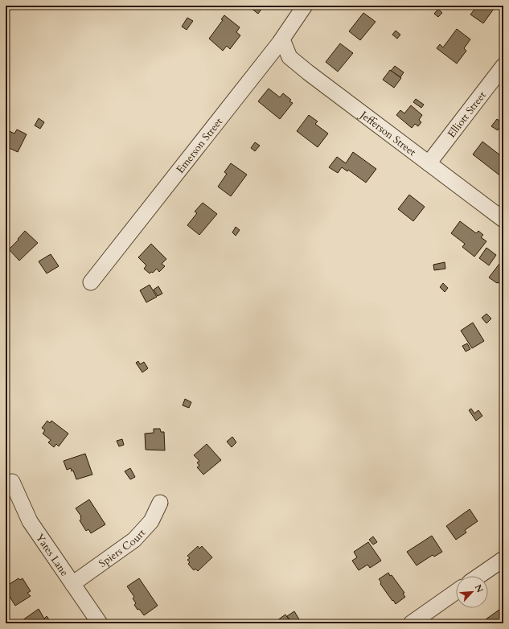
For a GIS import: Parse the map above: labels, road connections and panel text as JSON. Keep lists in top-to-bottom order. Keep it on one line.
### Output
{"streets":{"street":["Elliott Street","Jefferson Street","Emerson Street","Spiers Court","Yates Lane"]},"crossings":[["Elliott Street","Jefferson Street"],["Jefferson Street","Emerson Street"],["Spiers Court","Yates Lane"]],"north":"top right"}
